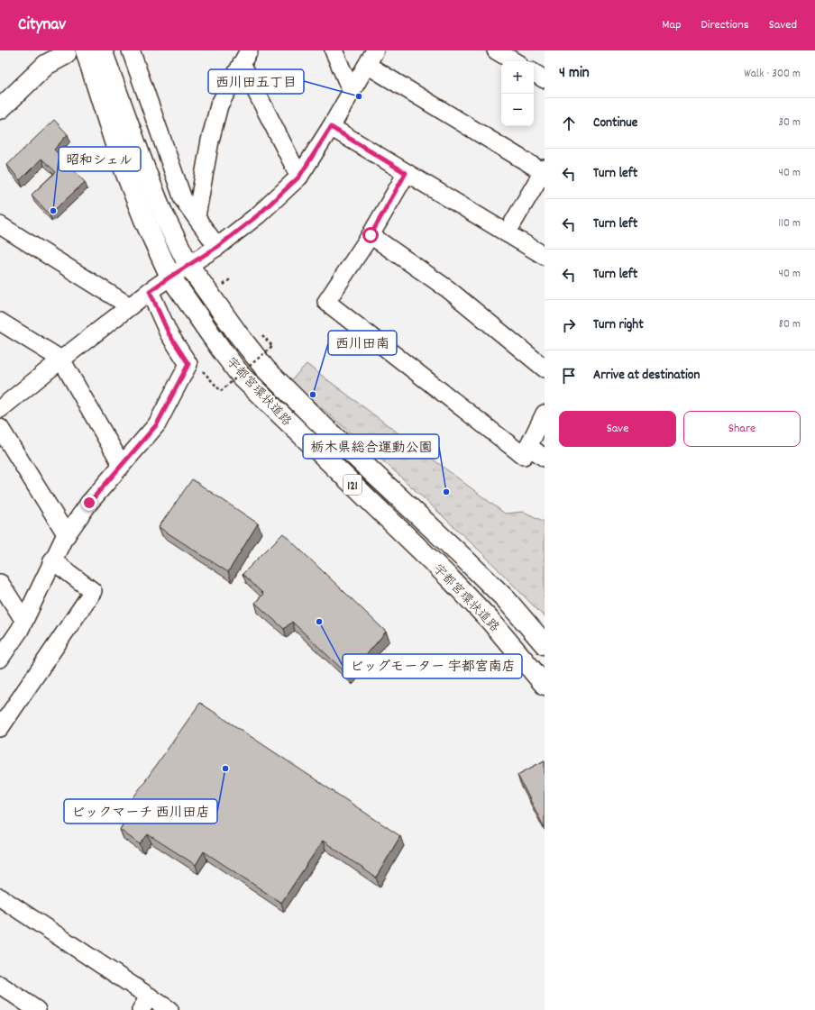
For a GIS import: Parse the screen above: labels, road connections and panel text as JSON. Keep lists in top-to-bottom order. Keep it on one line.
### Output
{"streets":{"main road":["宇都宮環状道路","121"]},"places":["西川田五丁目","昭和シェル","西川田南","栃木県総合運動公園","ビッグモーター 宇都宮南店","ビックマーチ 西川田店"],"page":{"header":"Citynav","nav":["Map","Directions","Saved"],"heading":["4 min","Walk · 300 m"],"map_buttons":["+","−"],"list":[["Continue","30 m"],["Turn left","40 m"],["Turn left","110 m"],["Turn left","40 m"],["Turn right","80 m"],"Arrive at destination"],"buttons":["Save","Share"]}}
